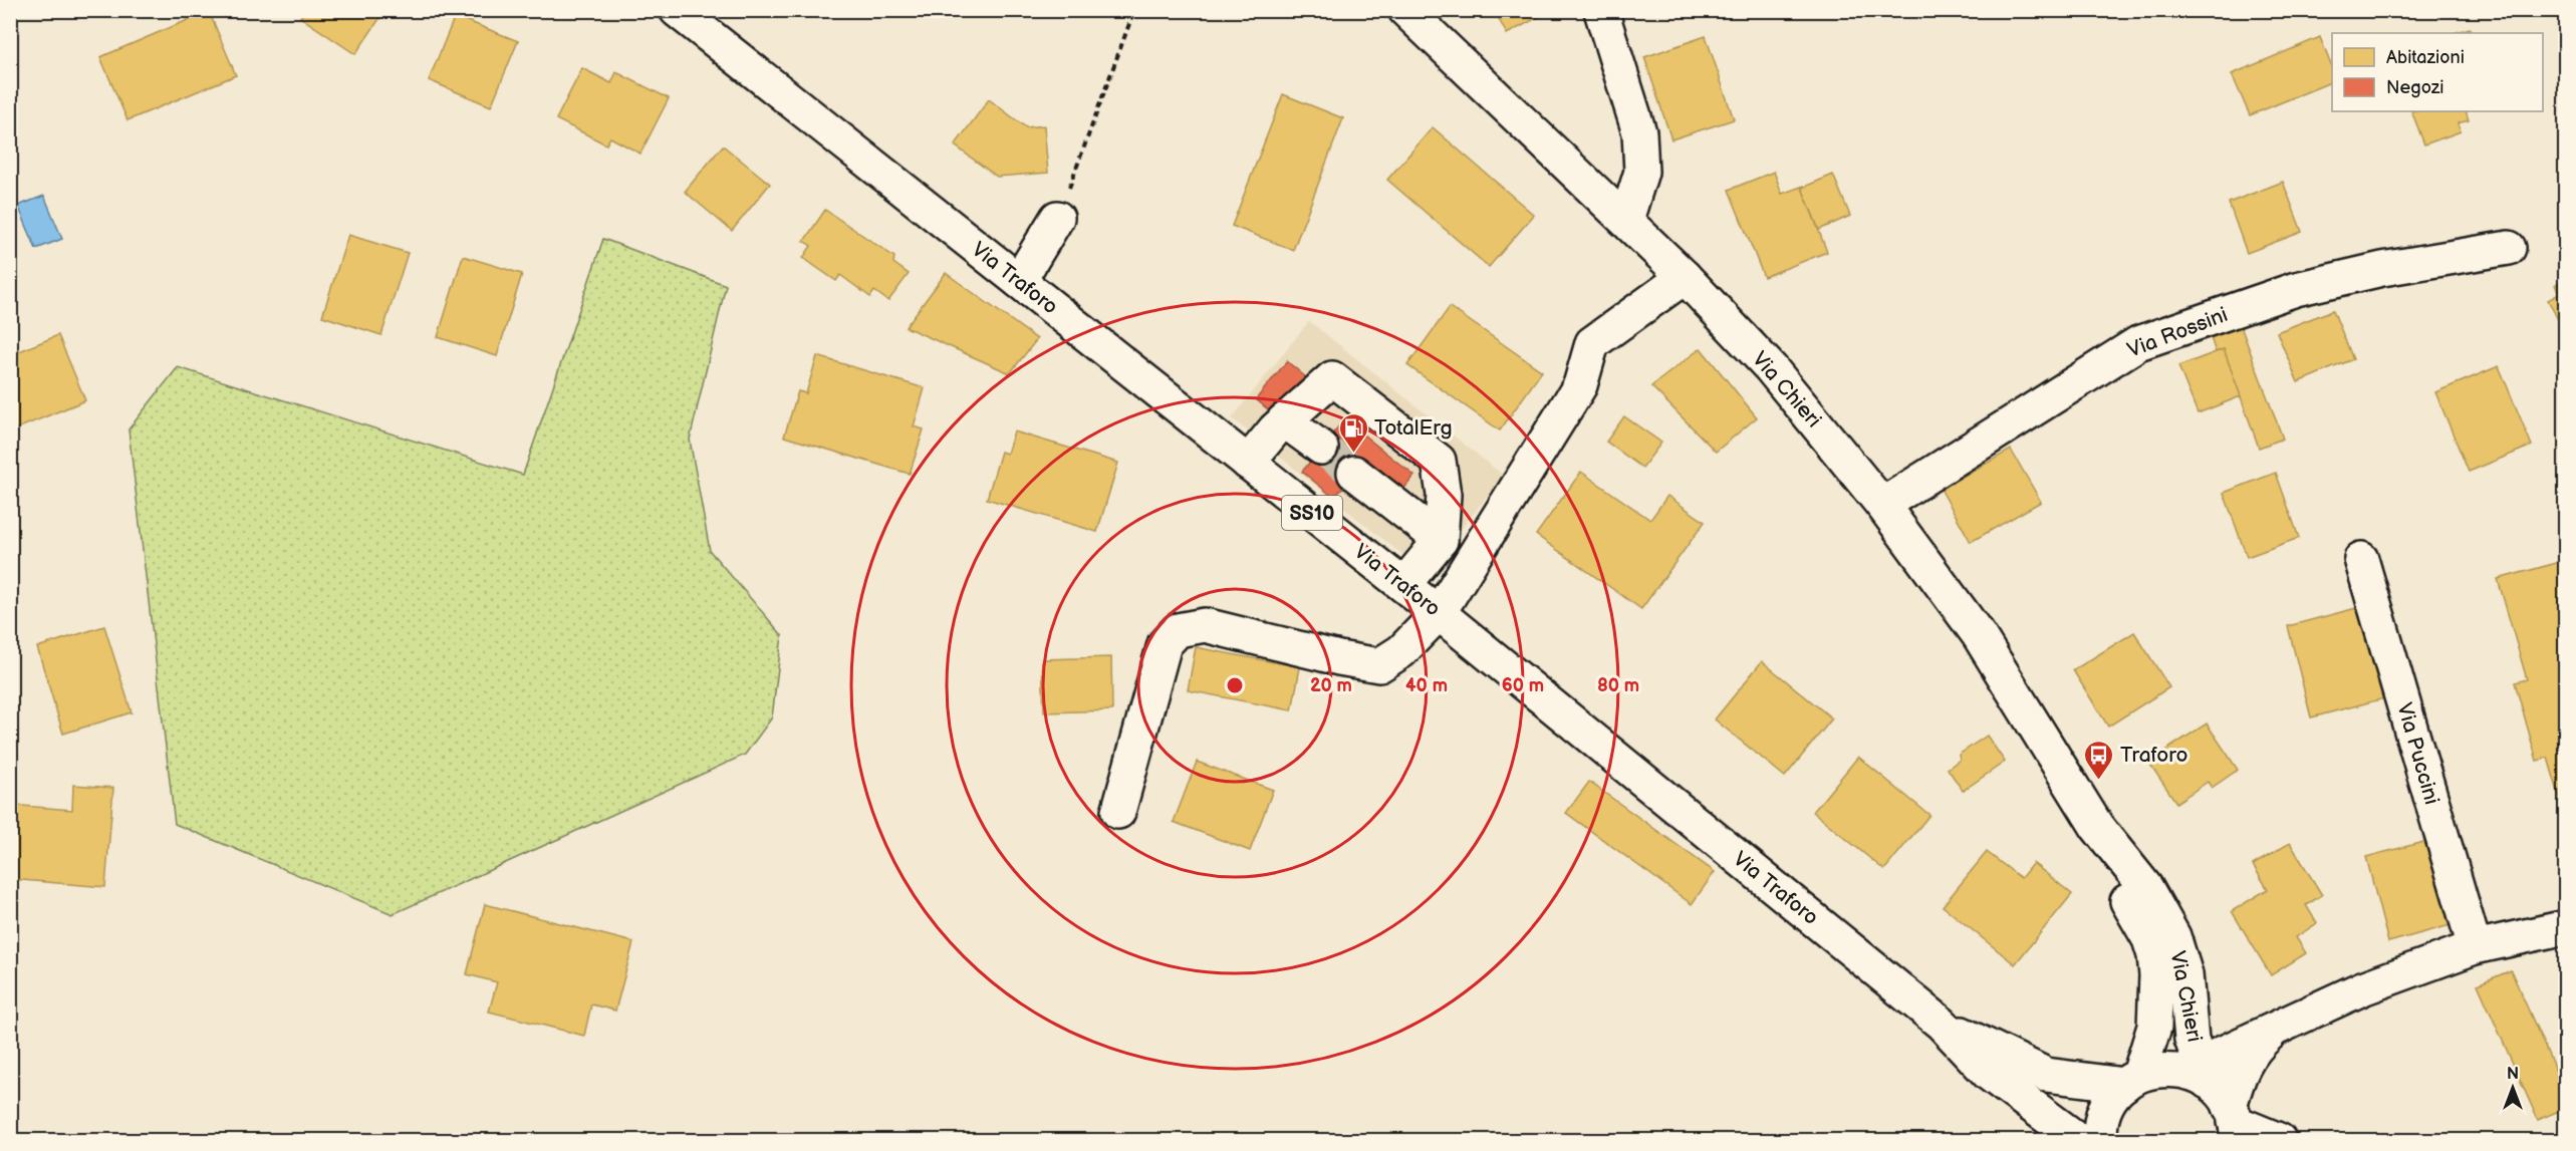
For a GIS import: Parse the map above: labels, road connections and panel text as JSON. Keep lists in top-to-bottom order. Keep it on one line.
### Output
{"streets":{"main road":["Via Traforo","Via Rossini","Via Chieri","SS10","Via Puccini"]},"crossings":[["Via Traforo","Via Chieri"],["Via Rossini","Via Chieri"]],"places":{"fuel station":["TotalErg"],"bus stop":["Traforo"]},"legend":["Abitazioni","Negozi"],"north":"top","rings":["20 m","40 m","60 m","80 m"]}
